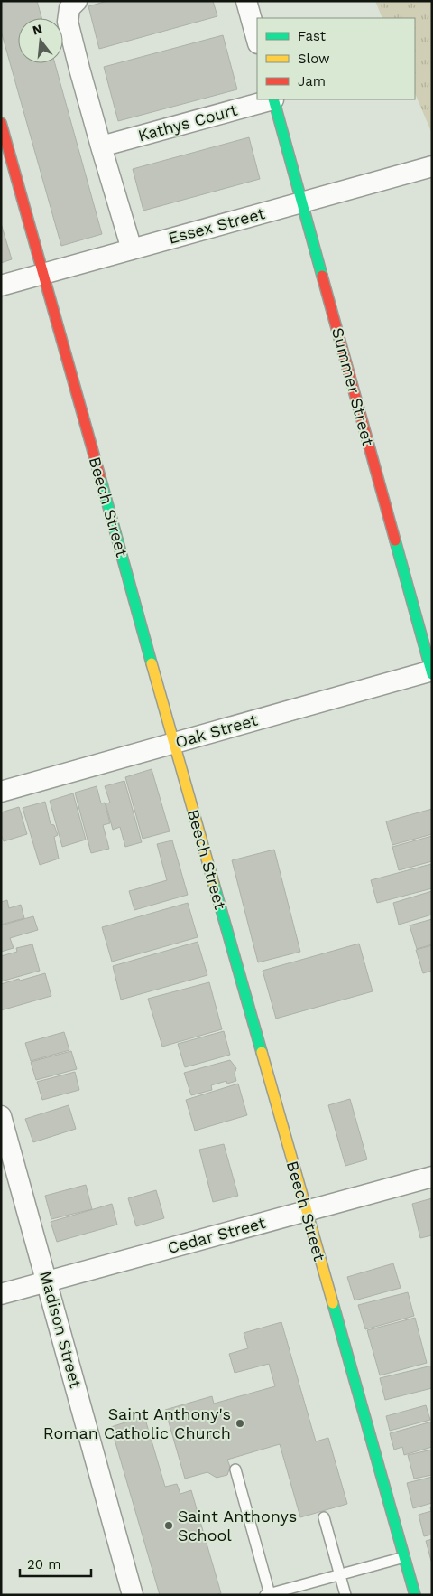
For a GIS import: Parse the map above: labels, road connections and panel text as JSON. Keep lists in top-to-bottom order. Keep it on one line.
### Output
{"streets":{"street":["Kathys Court","Essex Street","Summer Street","Beech Street","Oak Street","Cedar Street","Madison Street"]},"crossings":[["Essex Street","Summer Street"],["Essex Street","Beech Street"],["Summer Street","Oak Street"],["Beech Street","Oak Street"],["Beech Street","Cedar Street"],["Cedar Street","Madison Street"]],"places":["Saint Anthony's Roman Catholic Church","Saint Anthonys School"],"legend":["Fast","Slow","Jam"],"scale_bar":"20 m","north":"top"}
